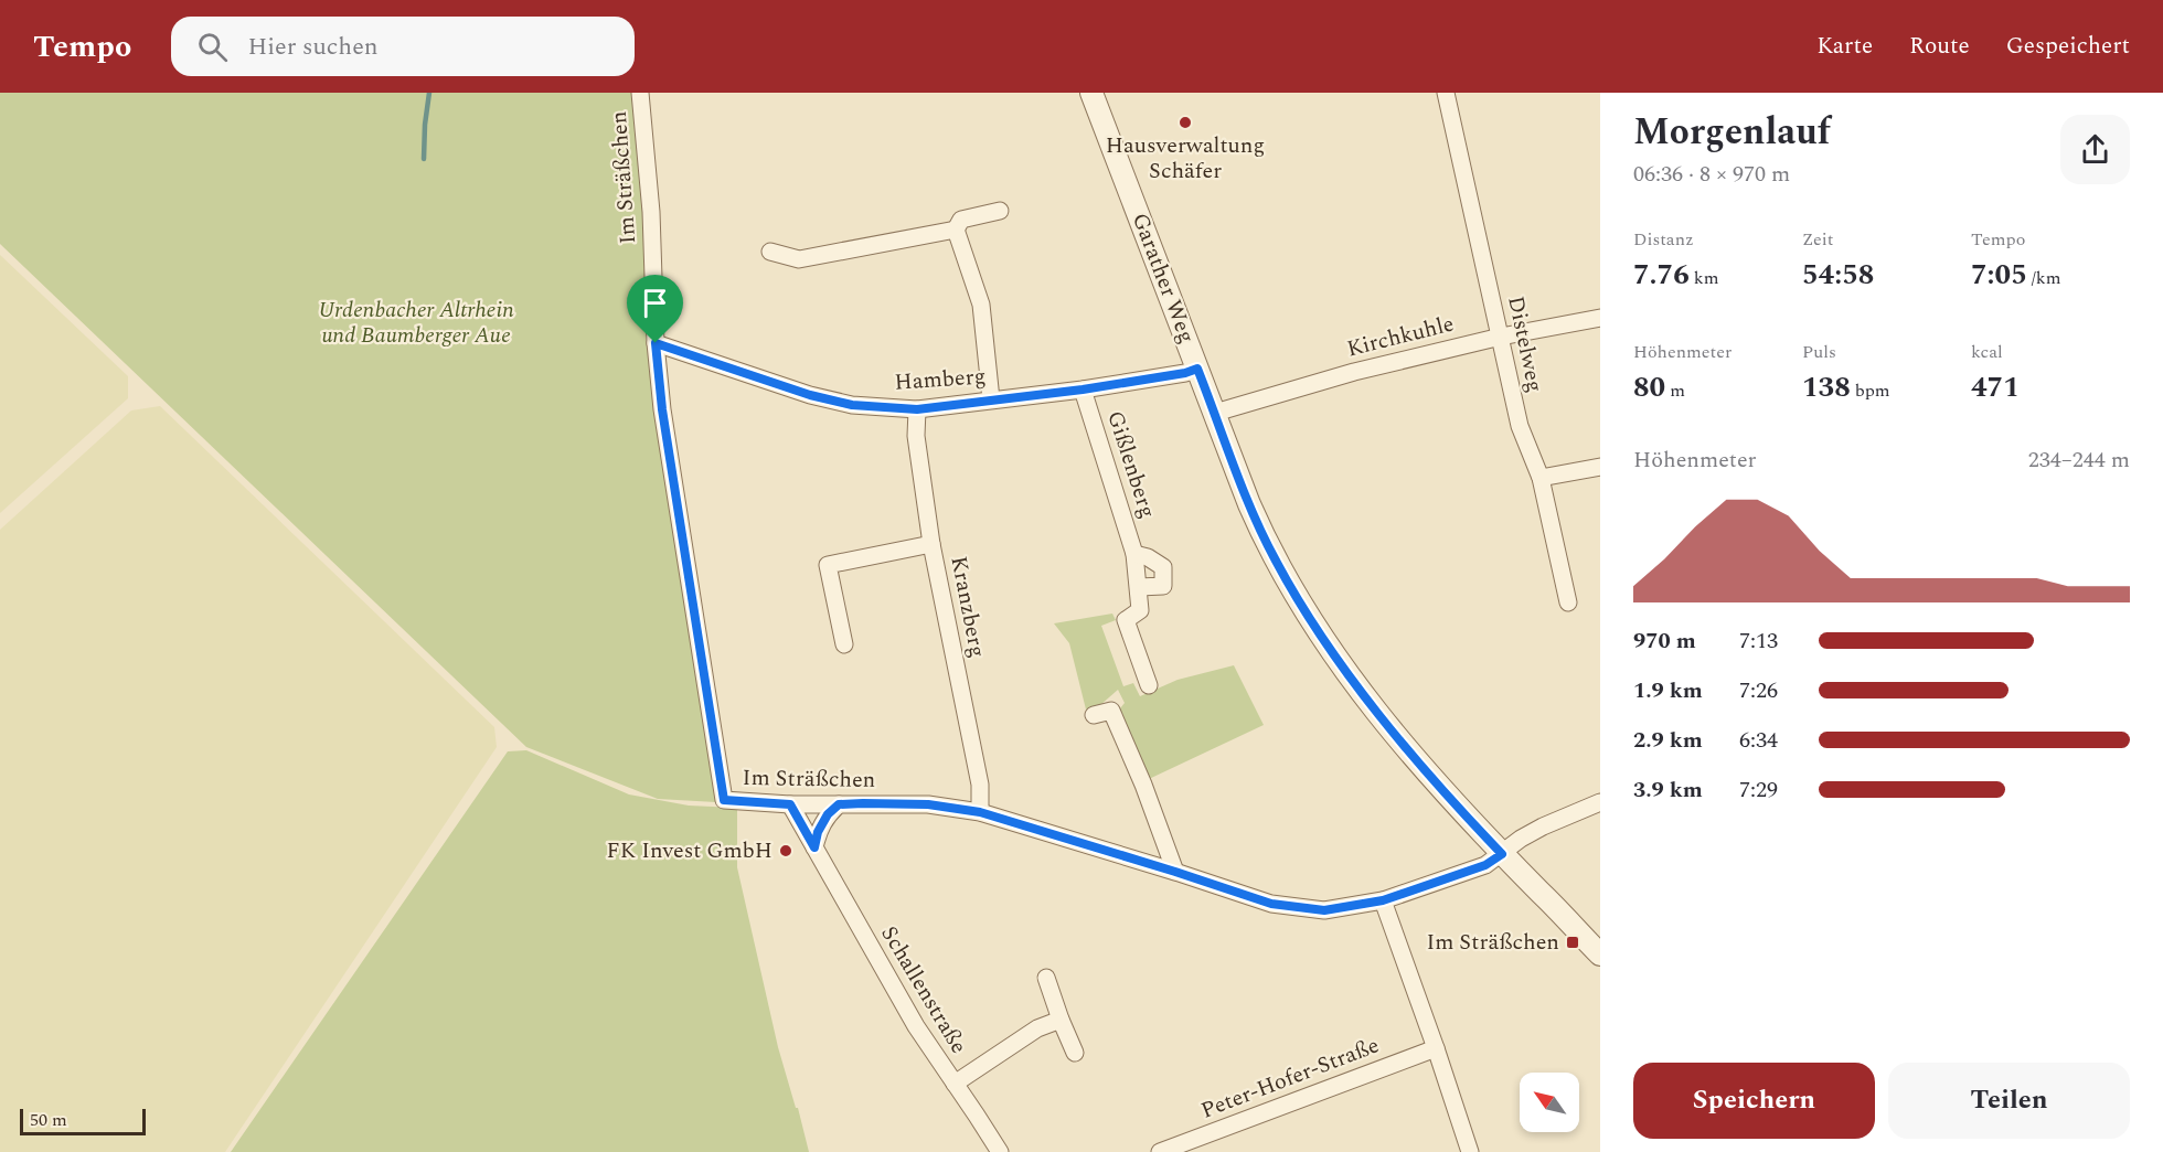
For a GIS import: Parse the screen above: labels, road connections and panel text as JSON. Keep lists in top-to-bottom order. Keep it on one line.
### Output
{"streets":{"street":["Im Sträßchen","Garather Weg","Kirchkuhle","Distelweg","Hamberg","Gißlenberg","Kranzberg","Schallenstraße","Peter-Hofer-Straße"]},"crossings":[["Im Sträßchen","Garather Weg"],["Im Sträßchen","Hamberg"],["Im Sträßchen","Kranzberg"],["Im Sträßchen","Schallenstraße"],["Garather Weg","Kirchkuhle"],["Garather Weg","Hamberg"],["Kirchkuhle","Distelweg"],["Hamberg","Gißlenberg"],["Hamberg","Kranzberg"]],"parks":["Urdenbacher Altrhein und Baumberger Aue"],"places":{"other":["Hausverwaltung Schäfer","FK Invest GmbH"],"transit":["Im Sträßchen"]},"scale_bar":"50 m","north":"top left","page":{"header":"Tempo","search":"Hier suchen","nav":["Karte","Route","Gespeichert"],"heading":["Morgenlauf","06:36 · 8 × 970 m"],"stats":[["Distanz","7.76 km"],["Zeit","54:58"],["Tempo","7:05 /km"],["Höhenmeter","80 m"],["Puls","138 bpm"],["kcal","471"]],"chart":["Höhenmeter","234–244 m"],"list":[{"name":"970 m","note":"7:13"},{"name":"1.9 km","note":"7:26"},{"name":"2.9 km","note":"6:34"},{"name":"3.9 km","note":"7:29"}],"buttons":["Speichern","Teilen"],"scale":"50 m"}}
